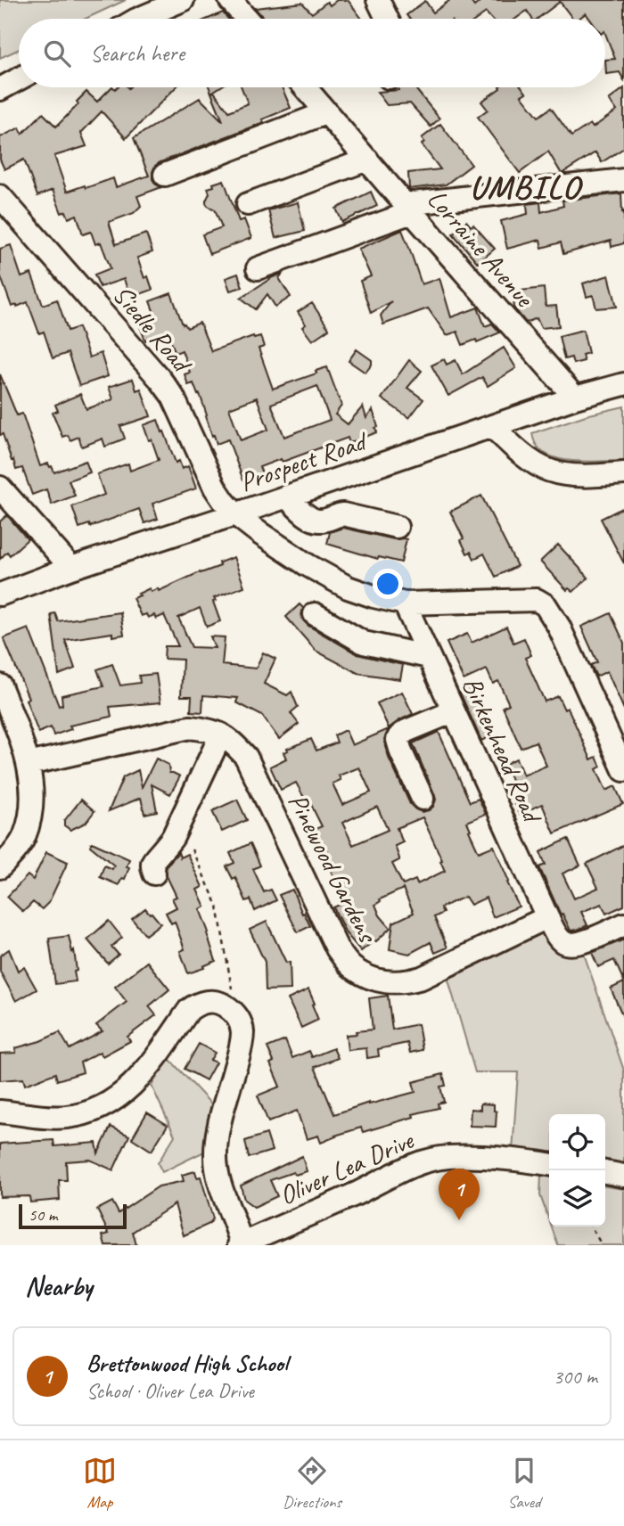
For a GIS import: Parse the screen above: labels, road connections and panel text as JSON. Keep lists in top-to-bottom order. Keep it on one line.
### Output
{"streets":{"street":["Lorraine Avenue","Siedle Road","Prospect Road","Birkenhead Road","Pinewood Gardens","Oliver Lea Drive"]},"crossings":[["Lorraine Avenue","Prospect Road"],["Siedle Road","Prospect Road"],["Siedle Road","Birkenhead Road"],["Birkenhead Road","Pinewood Gardens"]],"districts":["UMBILO"],"scale_bar":"50 m","page":{"search":"Search here","pins":"1","scale":"50 m","heading":"Nearby","list":[{"mark":"1","name":"Brettonwood High School","note":"School · Oliver Lea Drive","value":"300 m"}],"nav":["Map","Directions","Saved"]}}
